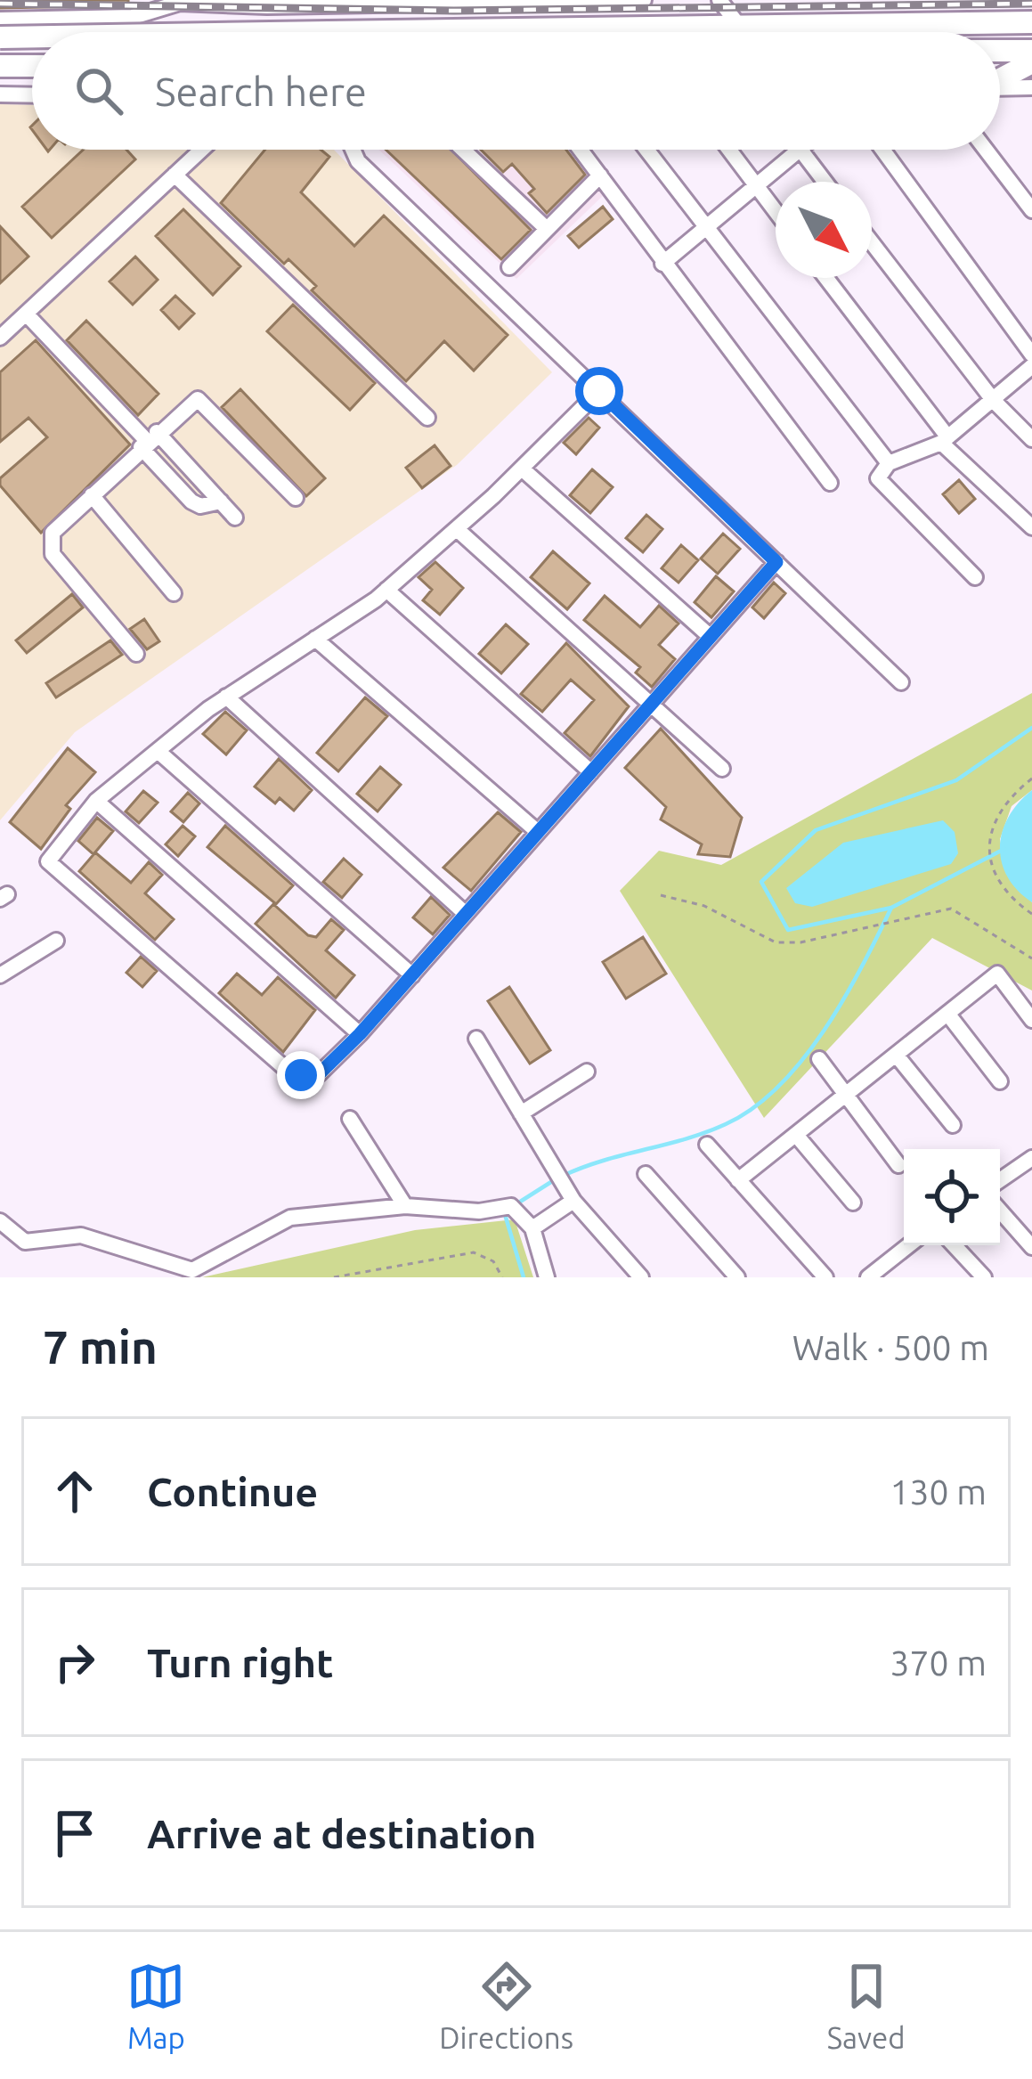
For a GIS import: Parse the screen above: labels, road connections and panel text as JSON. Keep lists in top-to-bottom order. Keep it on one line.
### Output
{"north":"bottom right","page":{"search":"Search here","heading":["7 min","Walk · 500 m"],"list":[["Continue","130 m"],["Turn right","370 m"],"Arrive at destination"],"nav":["Map","Directions","Saved"]}}
